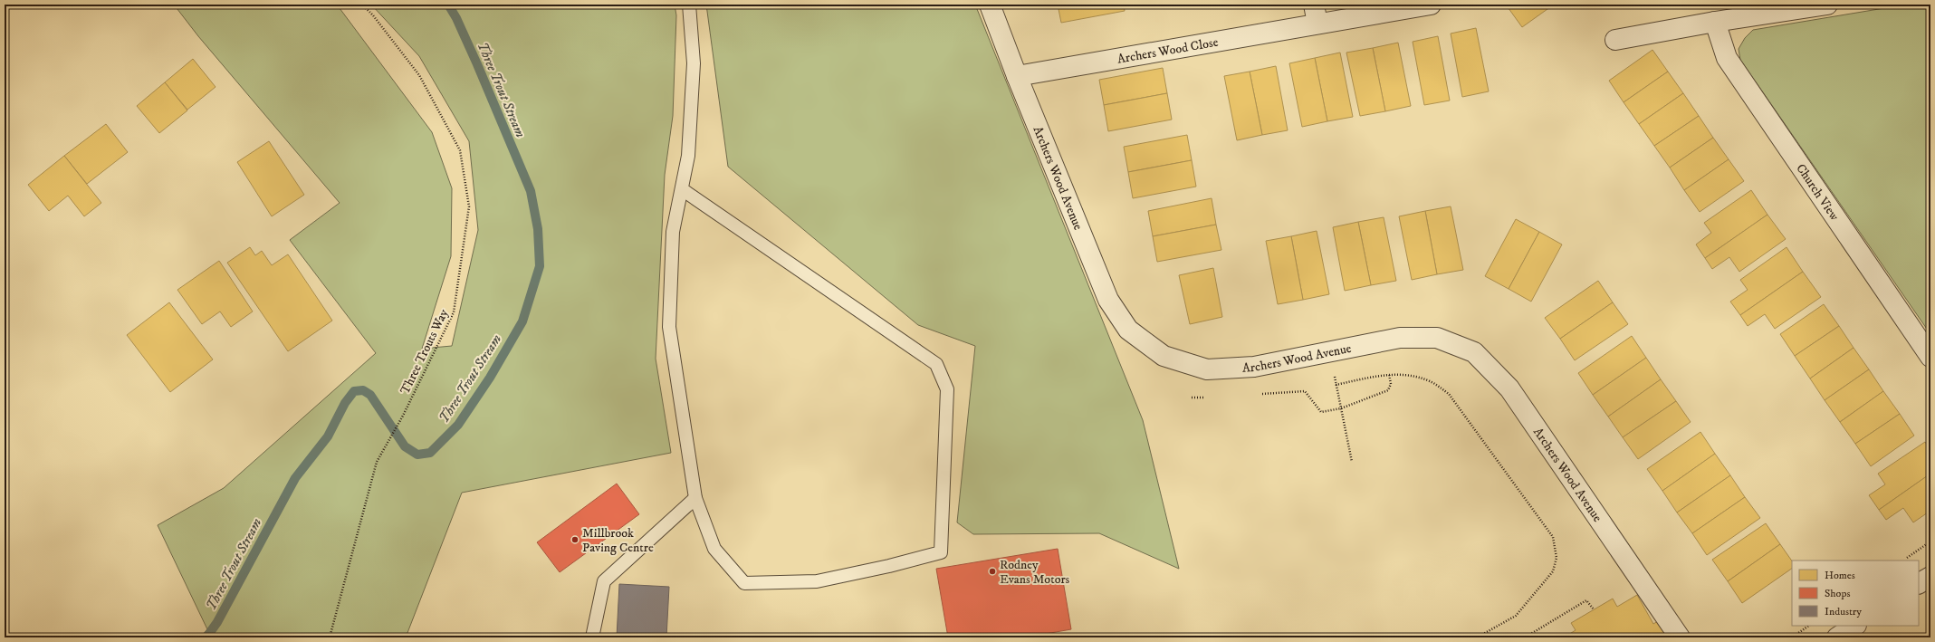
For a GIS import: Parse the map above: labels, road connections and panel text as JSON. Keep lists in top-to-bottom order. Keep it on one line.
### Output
{"streets":{"street":["Archers Wood Close","Archers Wood Avenue","Church View"],"path":["Three Trouts Way"]},"crossings":[["Archers Wood Close","Archers Wood Avenue"]],"water":["Three Trout Stream"],"places":["Millbrook Paving Centre","Rodney Evans Motors"],"legend":["Homes","Shops","Industry"]}
